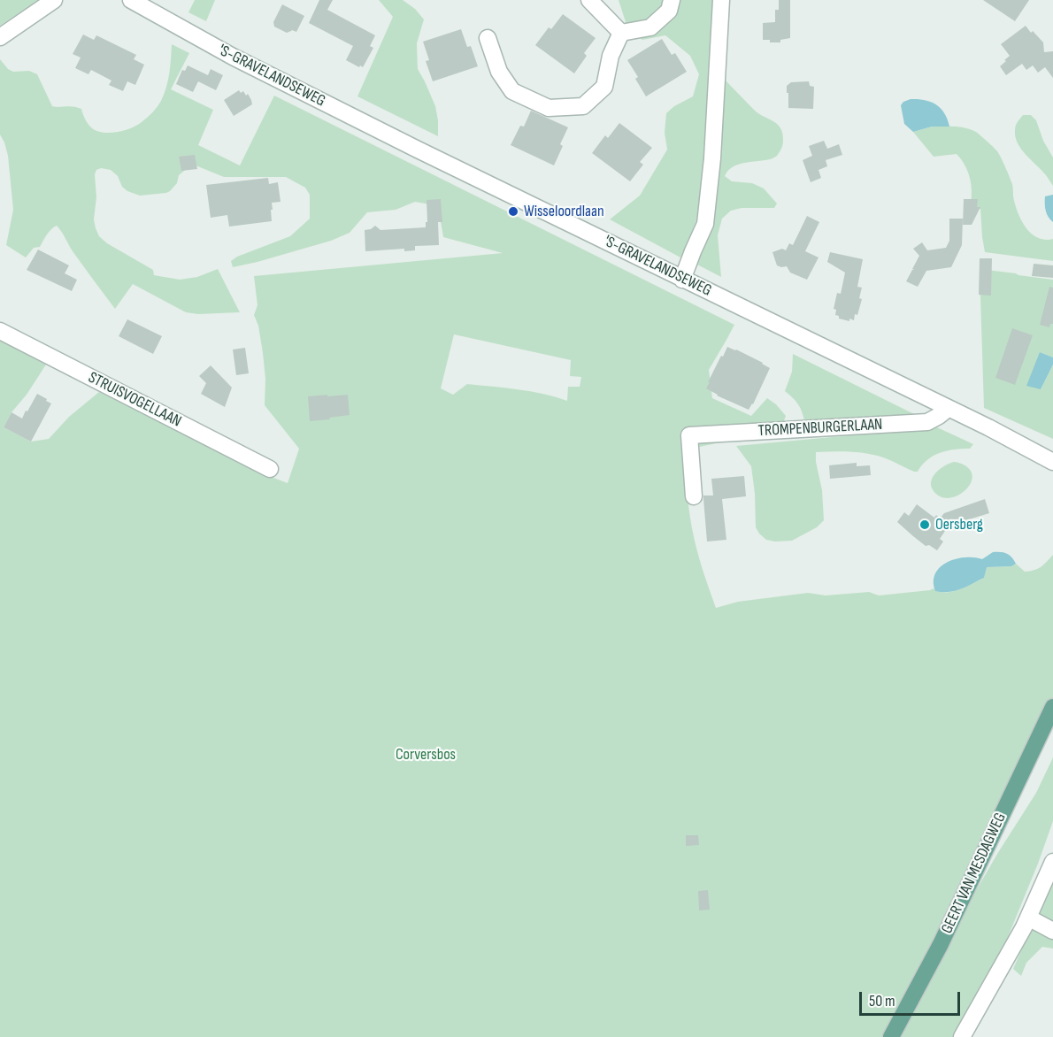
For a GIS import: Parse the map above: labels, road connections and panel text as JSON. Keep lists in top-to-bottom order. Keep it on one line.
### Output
{"streets":{"main road":["GEERT VAN MESDAGWEG"],"street":["'S-GRAVELANDSEWEG","STRUISVOGELLAAN","TROMPENBURGERLAAN"]},"crossings":[["'S-GRAVELANDSEWEG","TROMPENBURGERLAAN"]],"parks":["Corversbos"],"places":["Wisseloordlaan","Oersberg"],"scale_bar":"50 m"}
